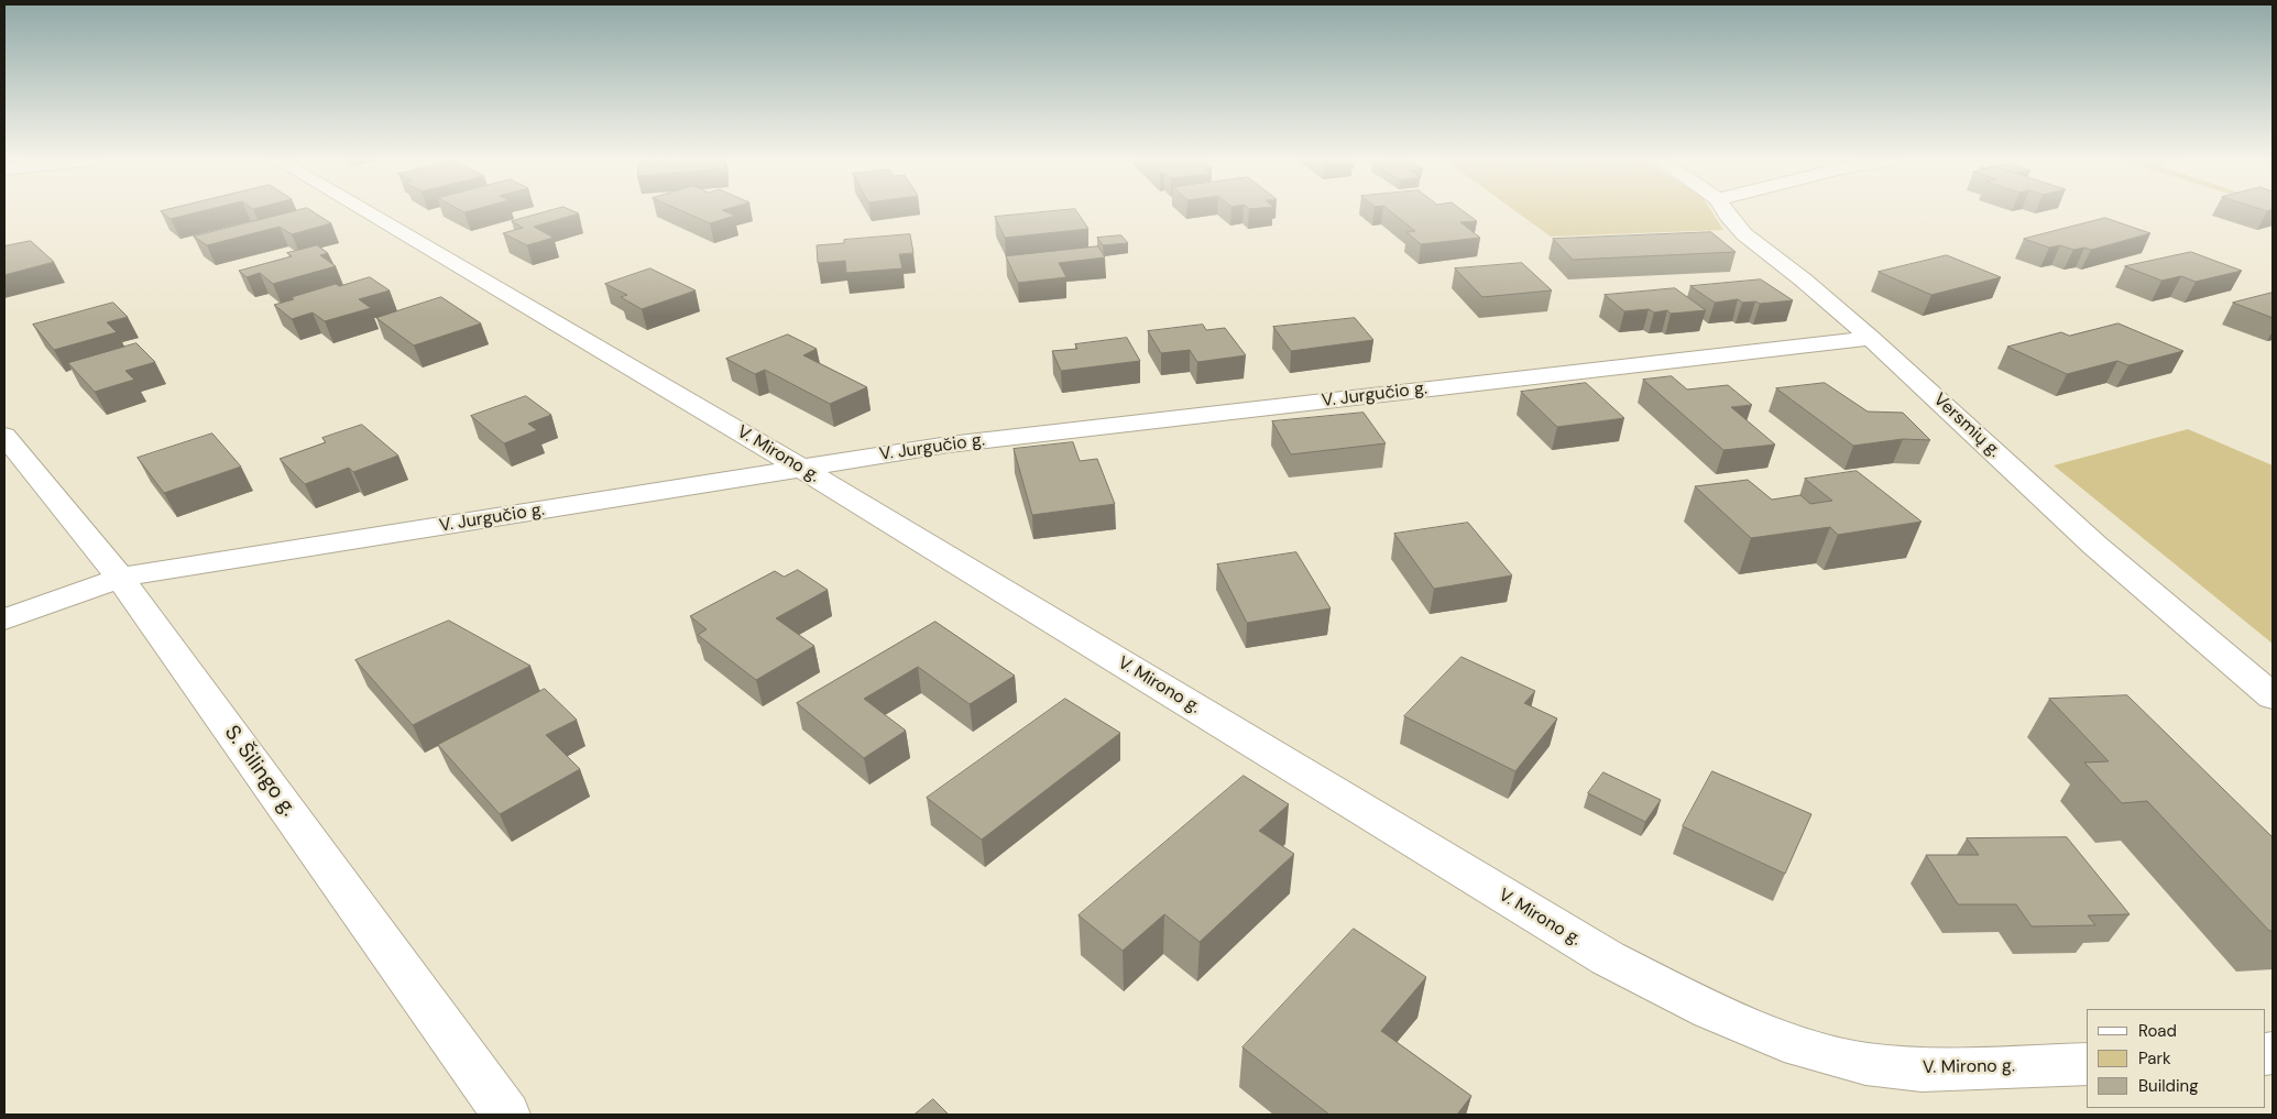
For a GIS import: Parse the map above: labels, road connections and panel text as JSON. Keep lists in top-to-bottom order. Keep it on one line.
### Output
{"streets":{"street":["V. Jurgučio g.","Versmių g.","V. Mirono g.","S. Šilingo g."]},"crossings":[["V. Jurgučio g.","Versmių g."],["V. Jurgučio g.","V. Mirono g."],["V. Jurgučio g.","S. Šilingo g."]],"legend":["Road","Park","Building"]}
